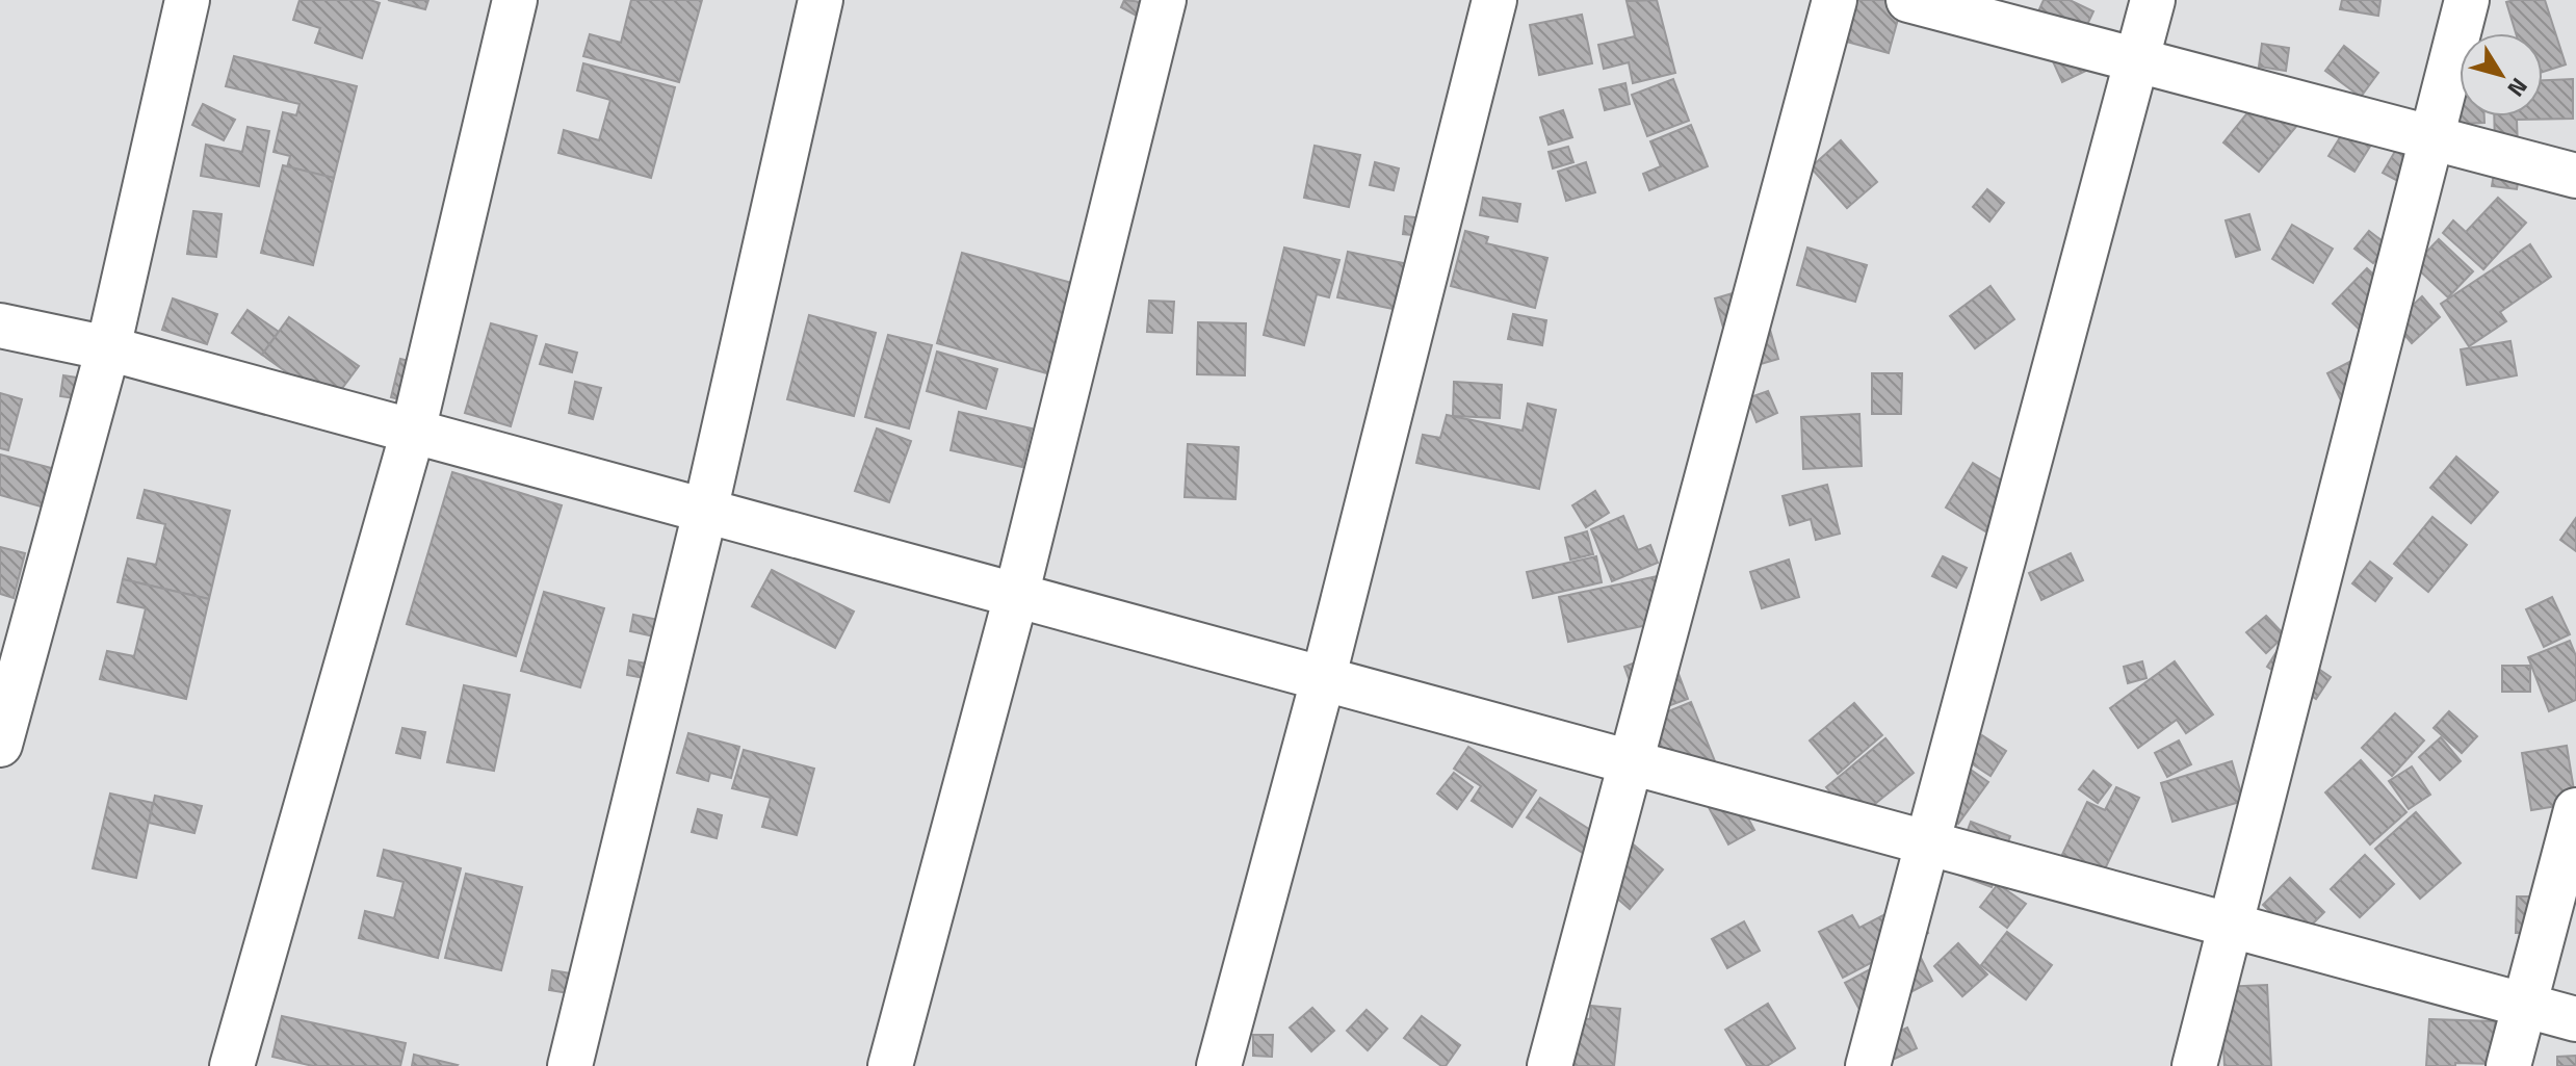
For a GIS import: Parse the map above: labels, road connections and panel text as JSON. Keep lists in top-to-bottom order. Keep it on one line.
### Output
{"north":"bottom right"}
